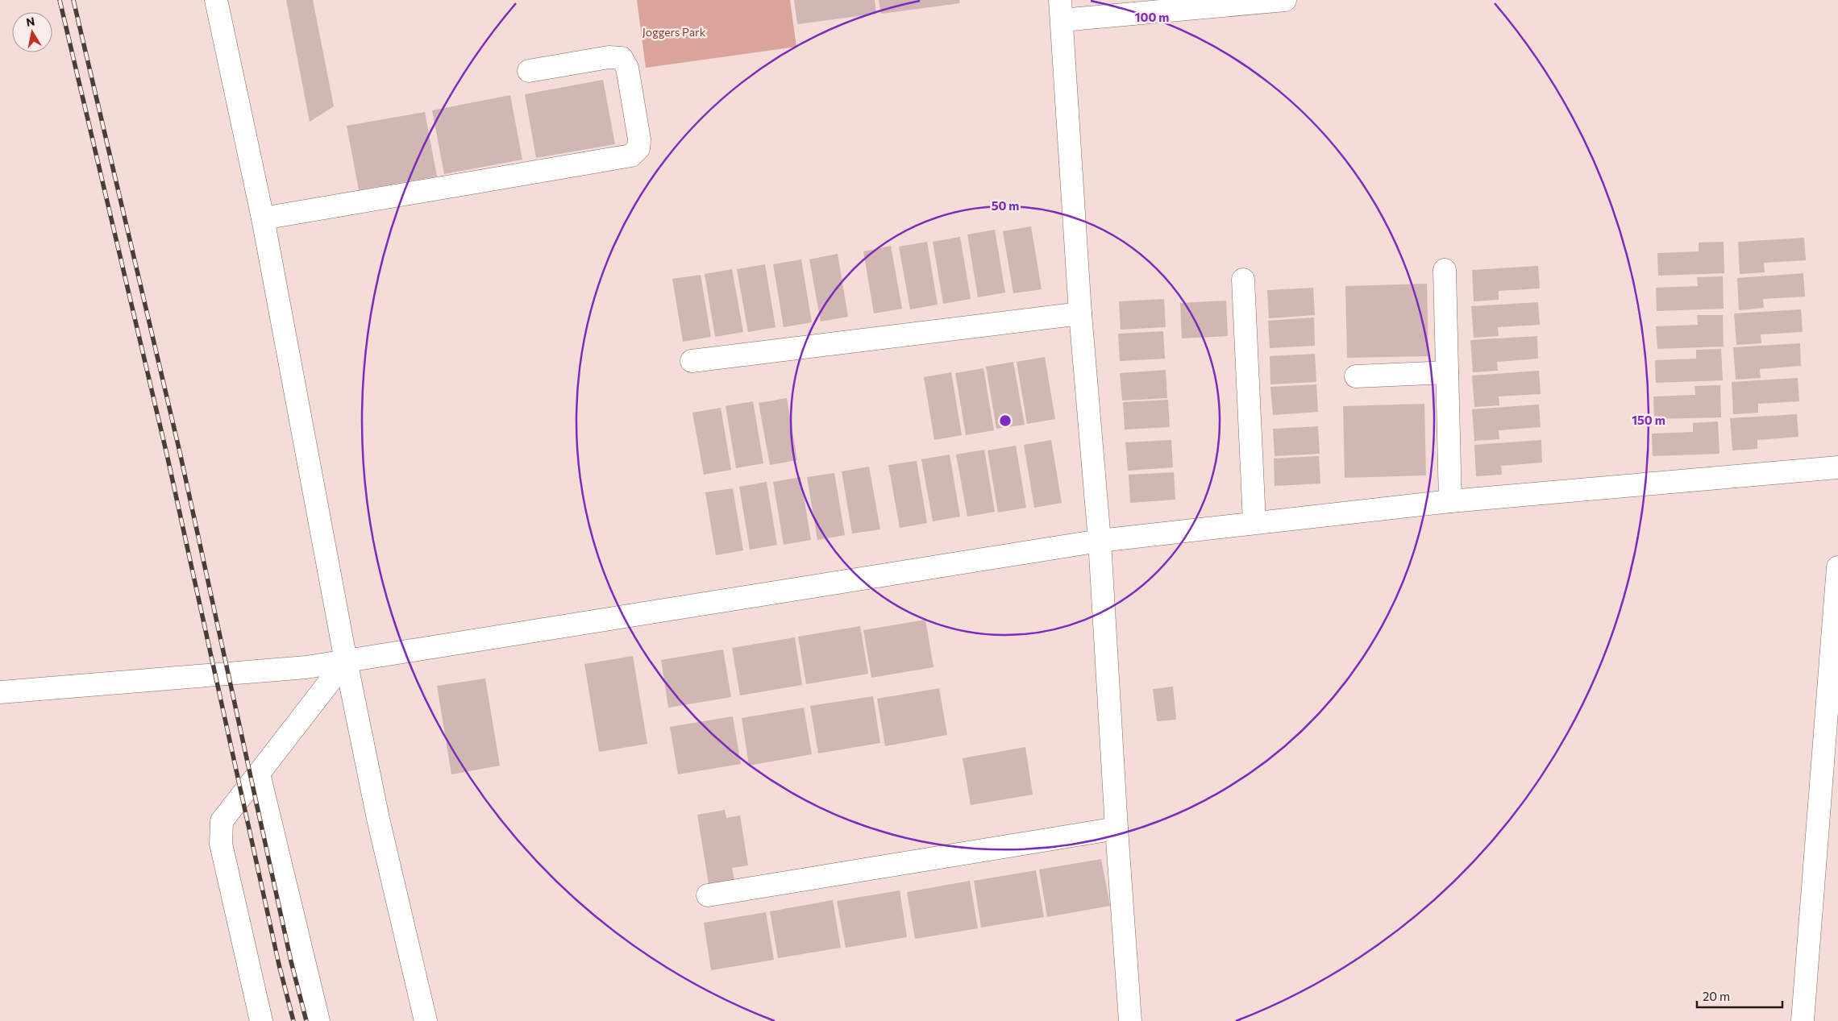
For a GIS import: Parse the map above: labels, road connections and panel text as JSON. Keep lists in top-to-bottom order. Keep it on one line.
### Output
{"parks":["Joggers Park"],"scale_bar":"20 m","north":"top","rings":["100 m","50 m","150 m"]}
